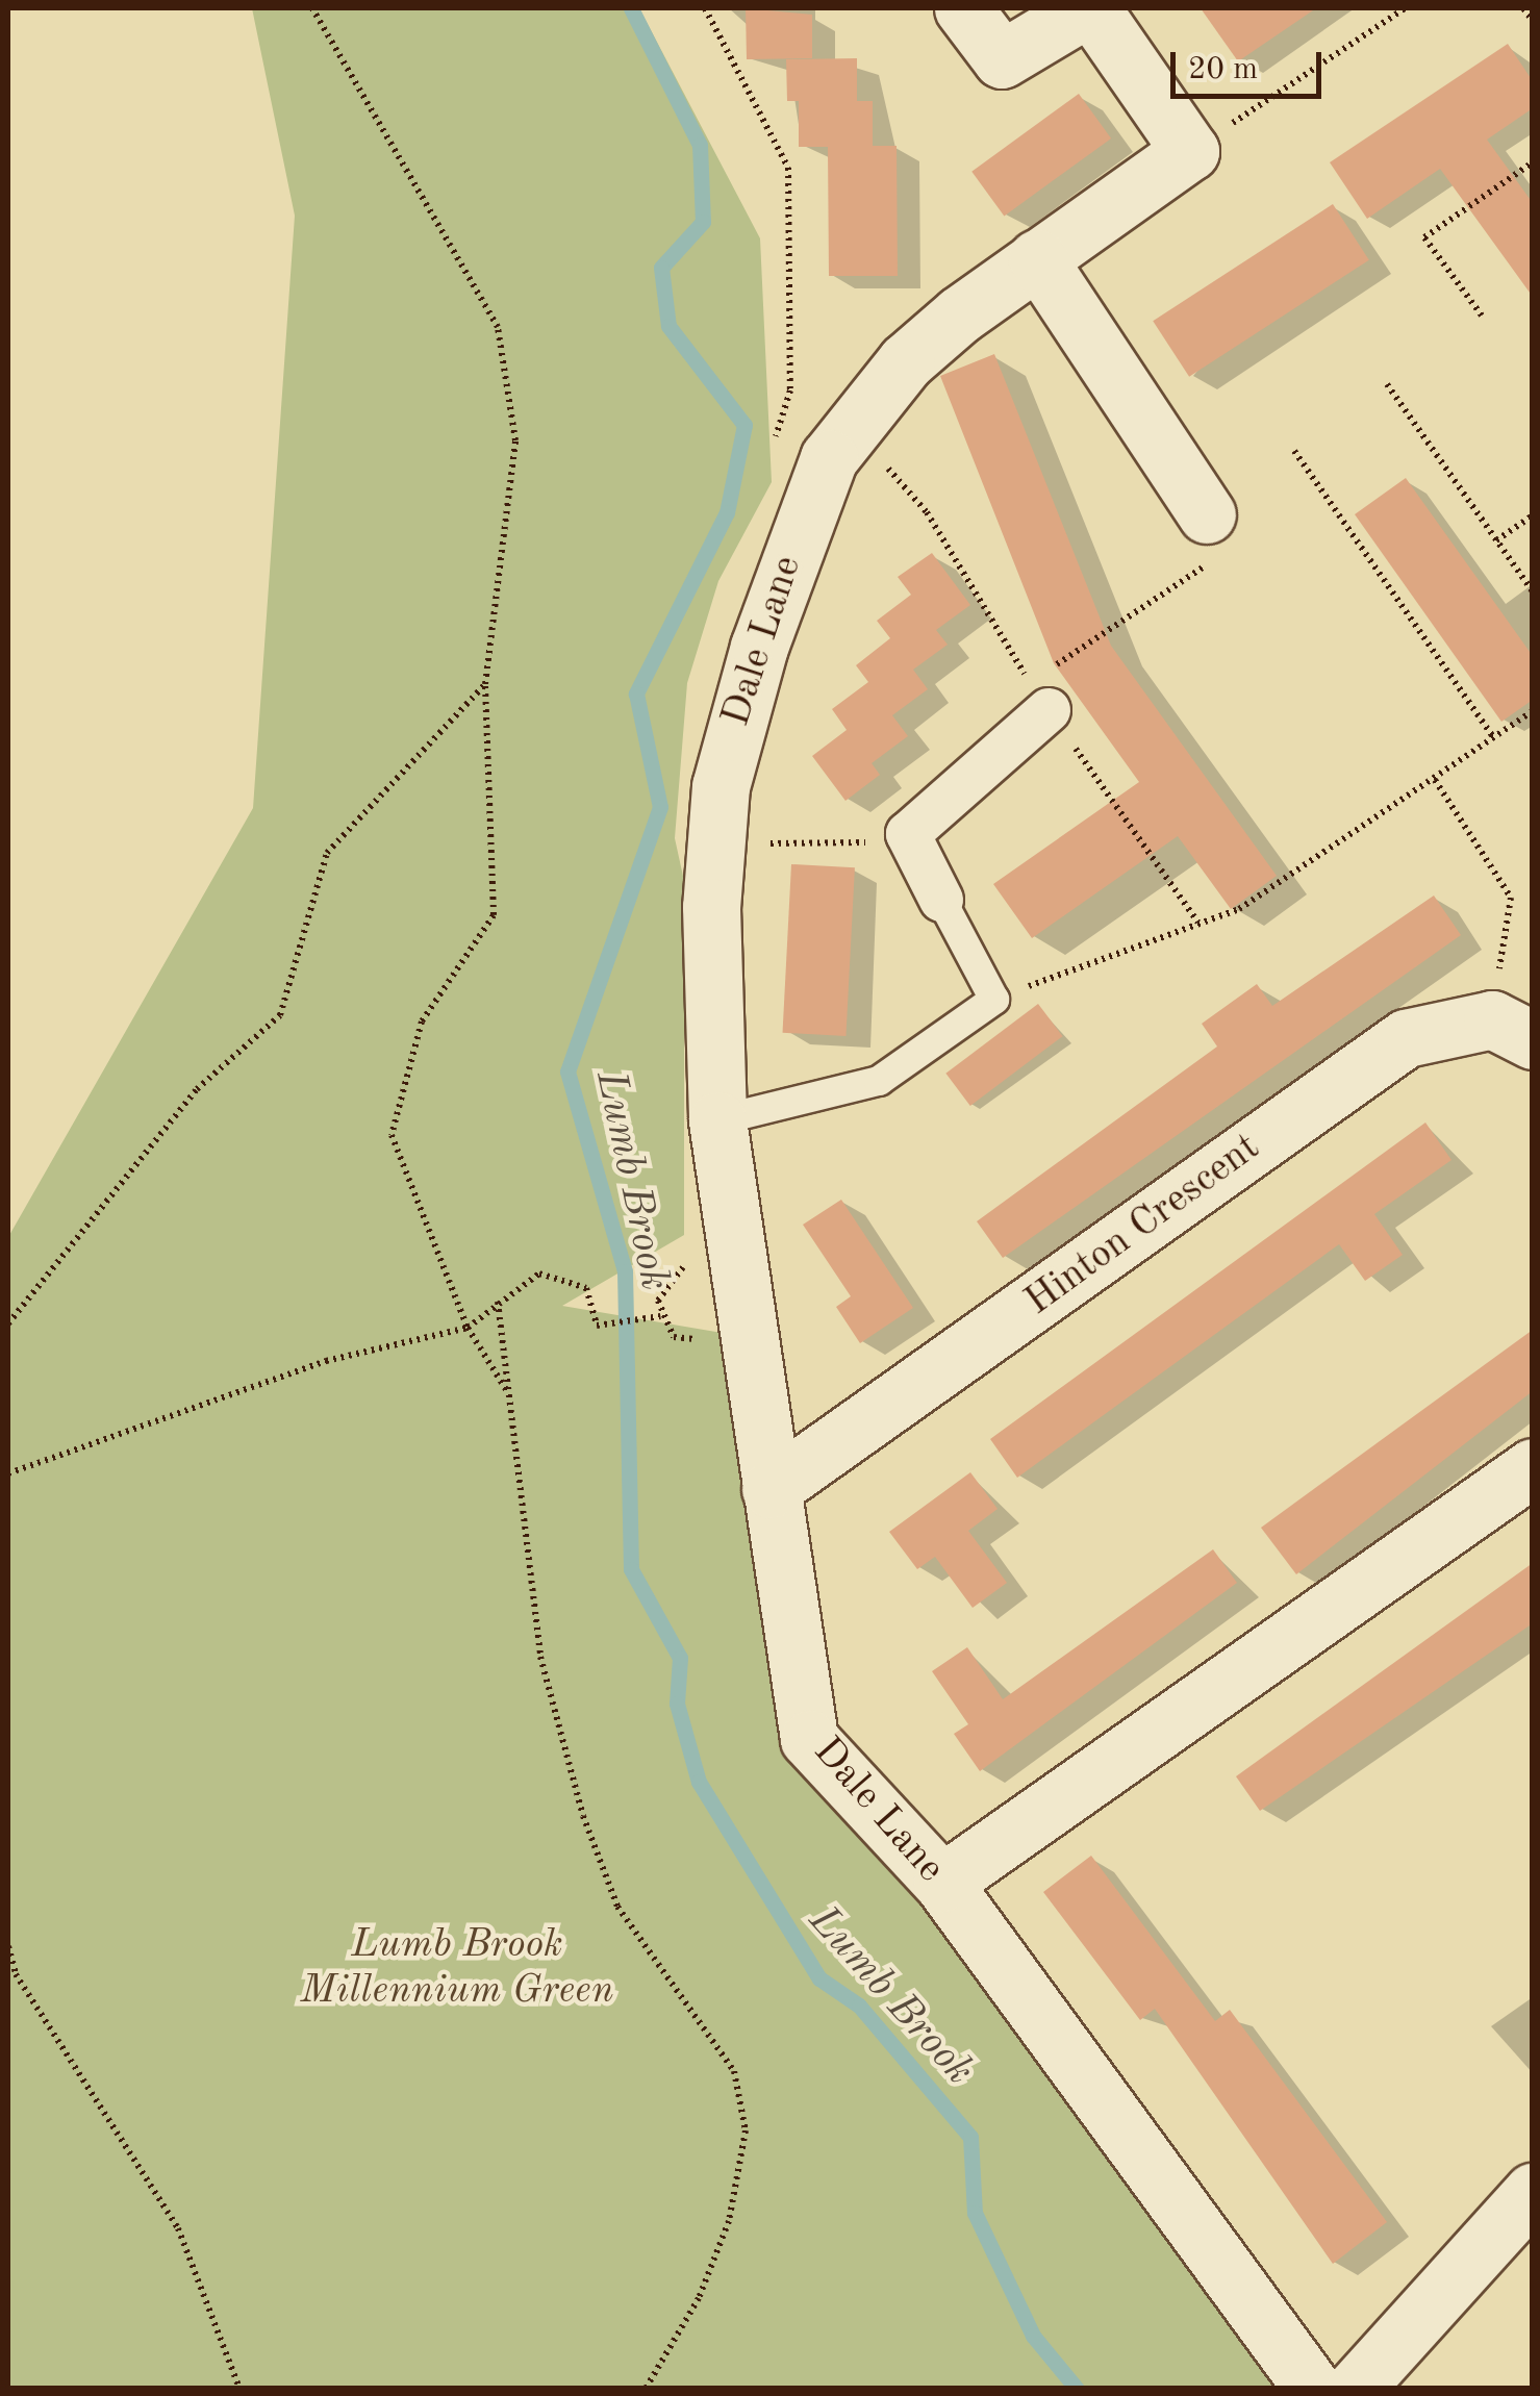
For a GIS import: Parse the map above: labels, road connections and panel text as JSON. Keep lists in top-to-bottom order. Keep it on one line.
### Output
{"streets":{"street":["Dale Lane","Hinton Crescent"]},"crossings":[["Dale Lane","Hinton Crescent"]],"water":["Lumb Brook"],"parks":["Lumb Brook Millennium Green"],"scale_bar":"20 m"}
